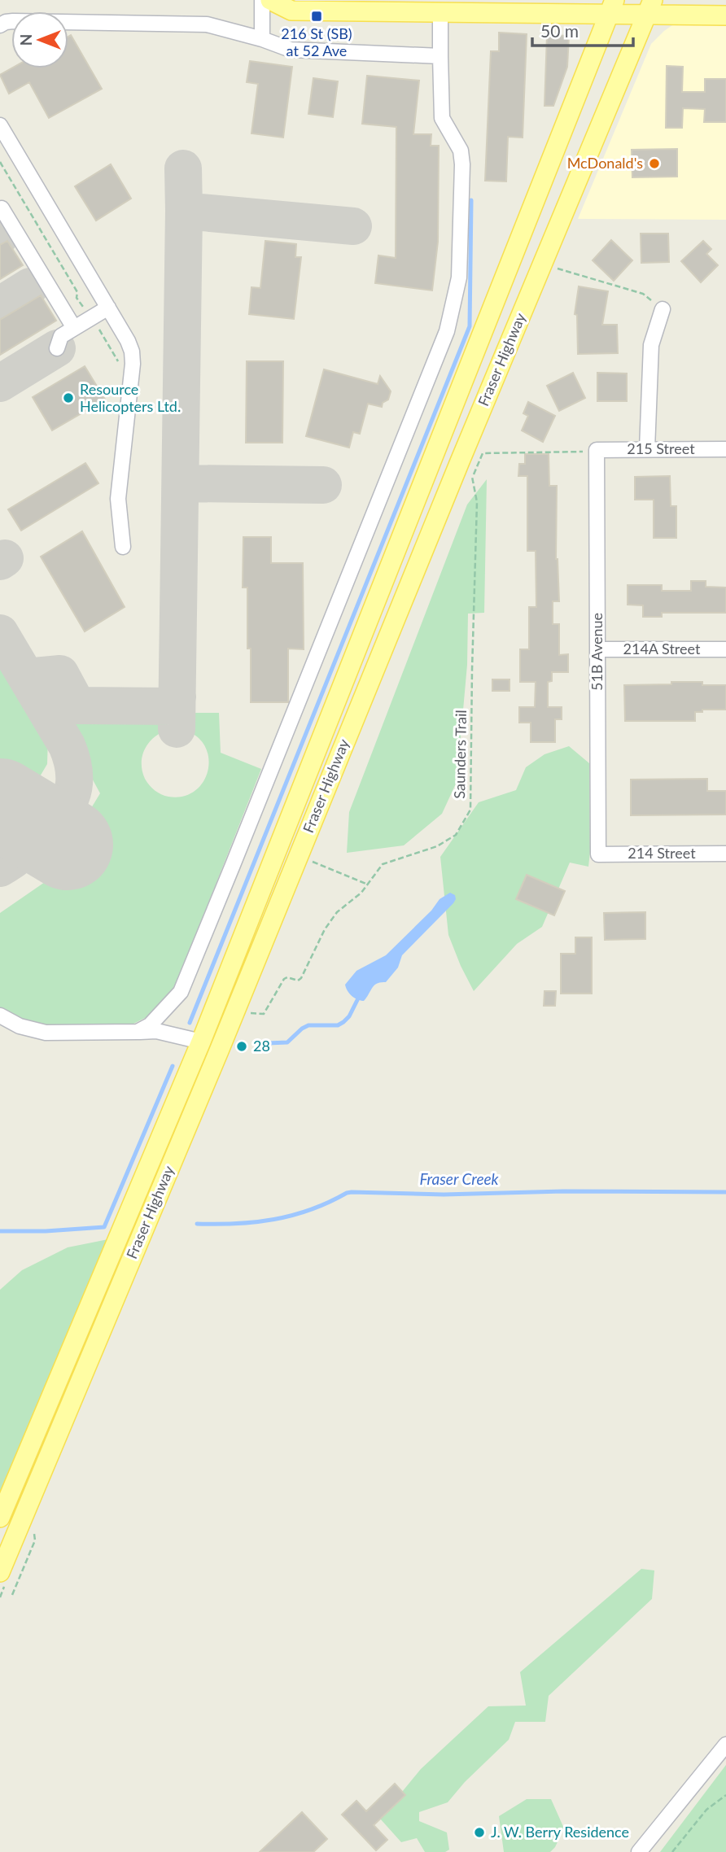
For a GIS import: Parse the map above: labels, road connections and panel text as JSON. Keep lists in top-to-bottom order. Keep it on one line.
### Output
{"streets":{"main road":["Fraser Highway"],"street":["215 Street","214A Street","51B Avenue","214 Street"],"path":["Saunders Trail"]},"crossings":[["215 Street","51B Avenue"],["214A Street","51B Avenue"],["51B Avenue","214 Street"]],"water":["Fraser Creek"],"places":{"transit":["216 St (SB) at 52 Ave"],"other":["McDonald's","Resource Helicopters Ltd.","28","J. W. Berry Residence"]},"scale_bar":"50 m","north":"left"}
